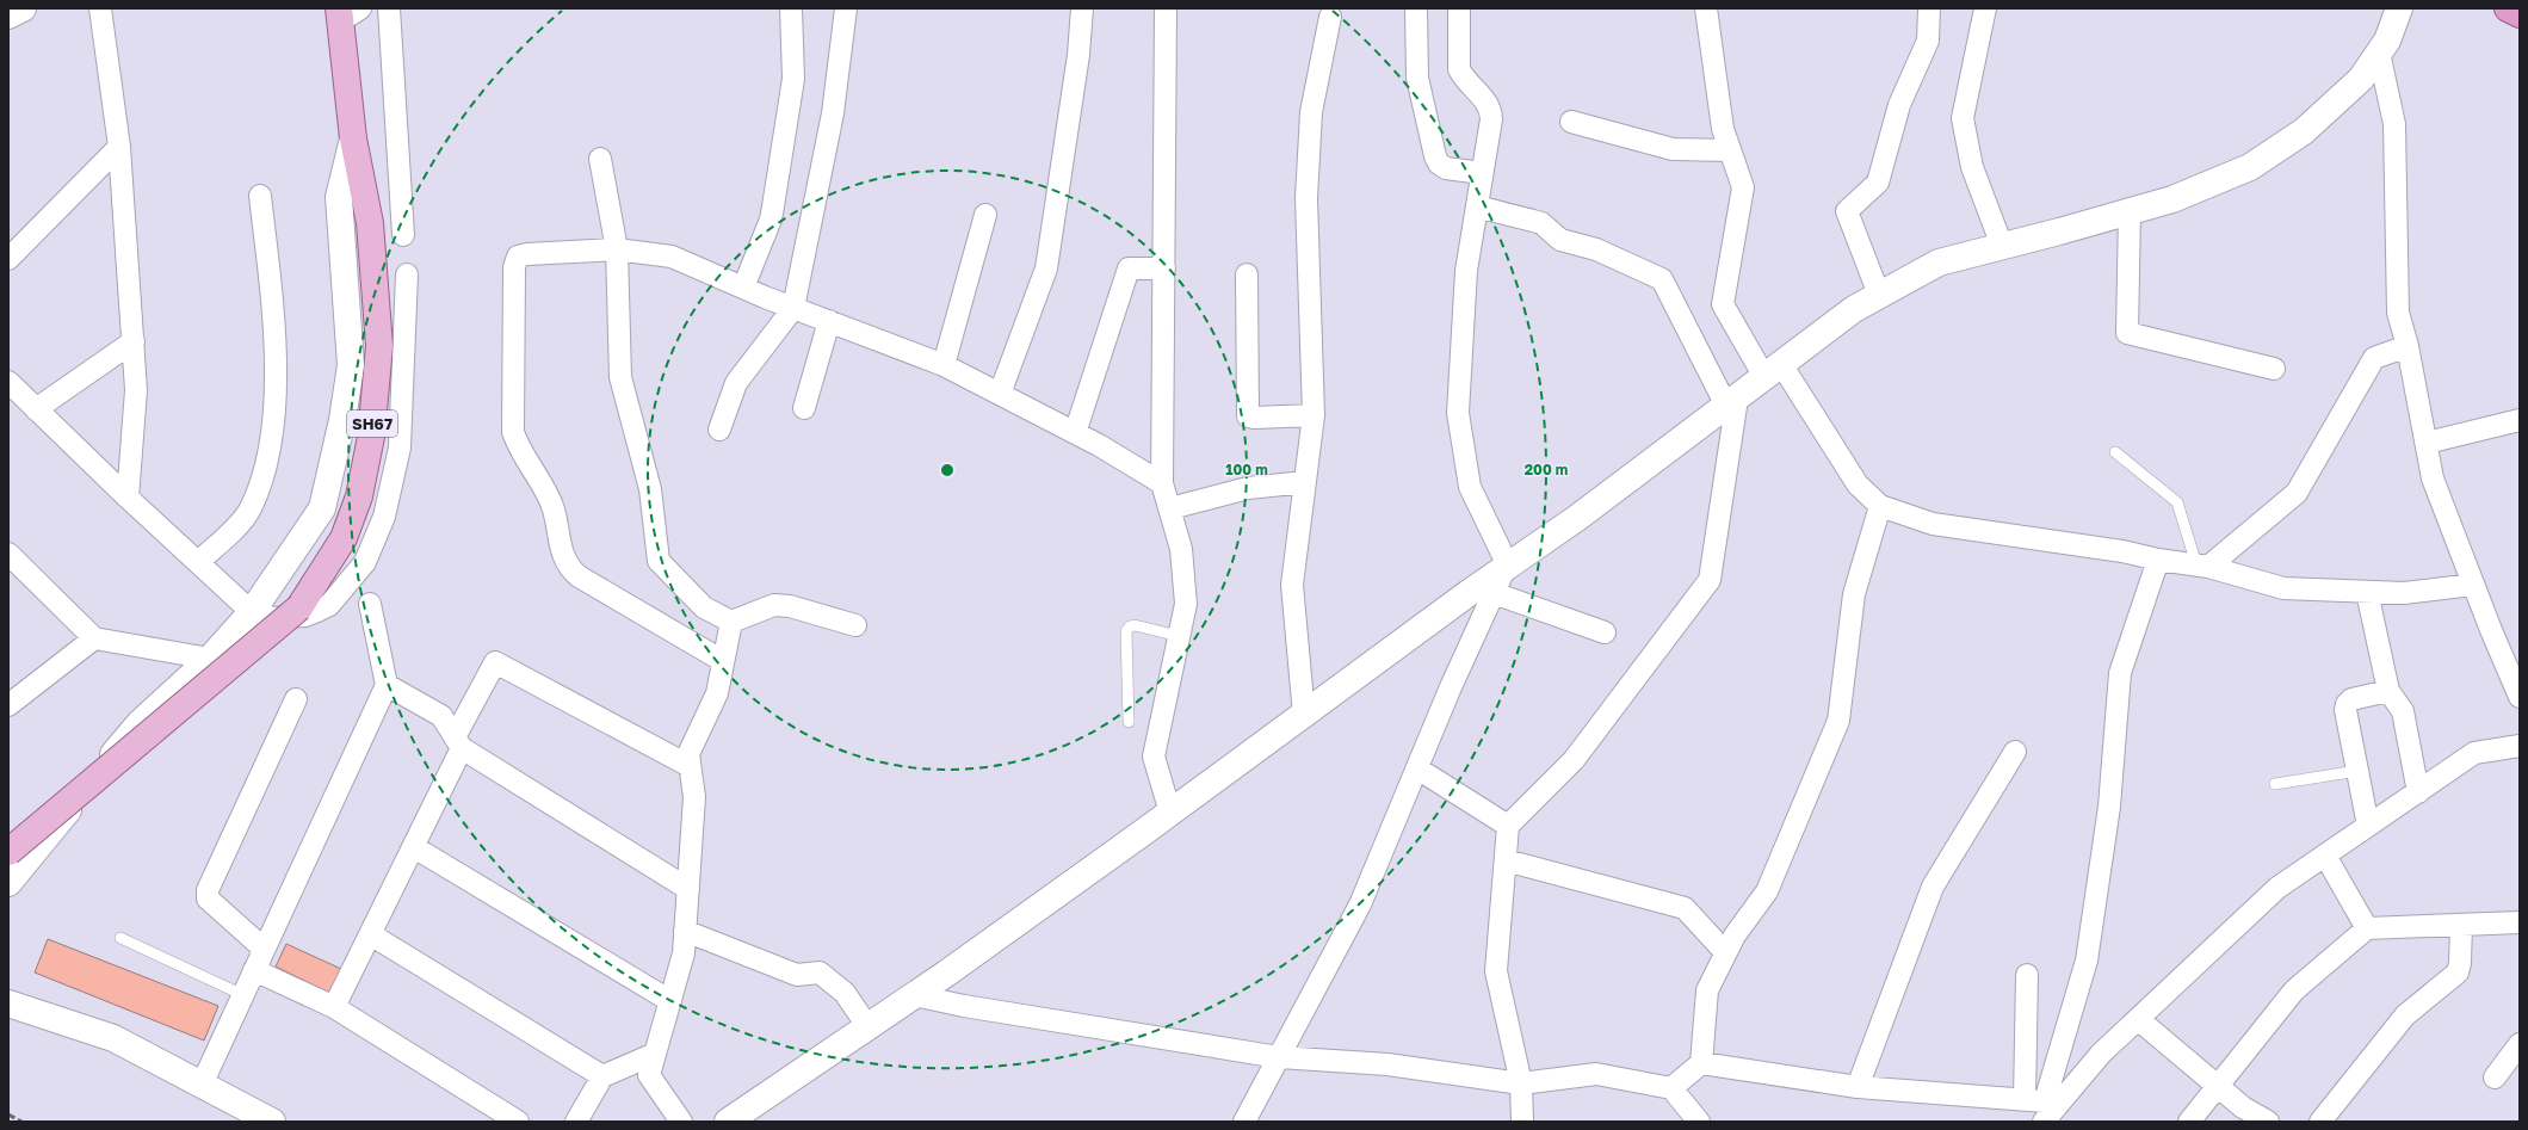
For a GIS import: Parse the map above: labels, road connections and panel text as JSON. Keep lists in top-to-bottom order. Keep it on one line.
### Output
{"streets":{"main road":["SH67"]},"rings":["100 m","200 m"]}
